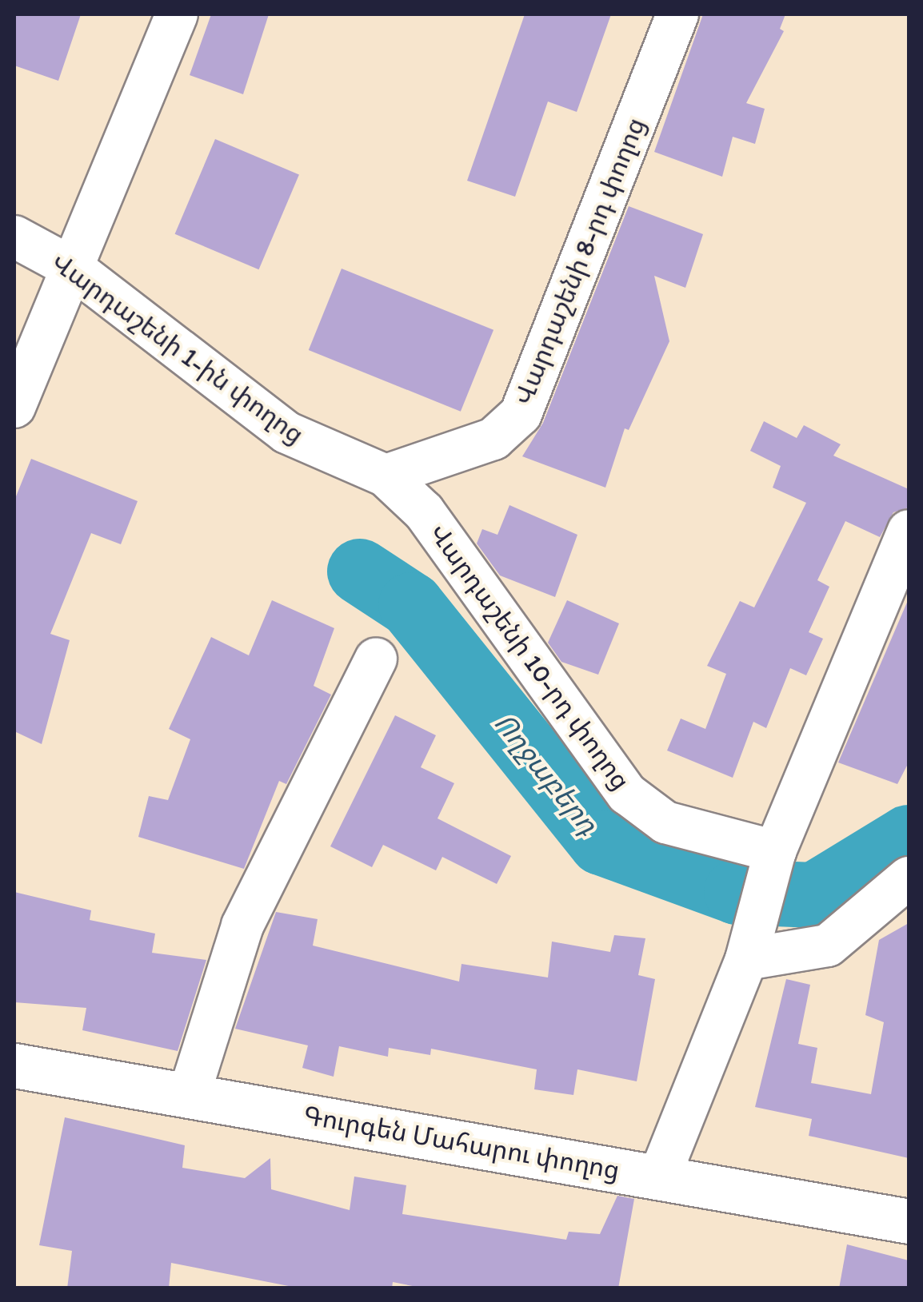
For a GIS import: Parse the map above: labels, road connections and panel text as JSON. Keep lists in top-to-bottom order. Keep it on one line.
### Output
{"streets":{"main road":["Գուրգեն Մահարու փողոց"],"street":["Վարդաշենի 8-րդ փողոց","Վարդաշենի 1-ին փողոց","Վարդաշենի 10-րդ փողոց"]},"crossings":[["Վարդաշենի 8-րդ փողոց","Վարդաշենի 1-ին փողոց"],["Վարդաշենի 8-րդ փողոց","Վարդաշենի 10-րդ փողոց"],["Վարդաշենի 1-ին փողոց","Վարդաշենի 10-րդ փողոց"]],"water":["Ողջաբերդ"]}
